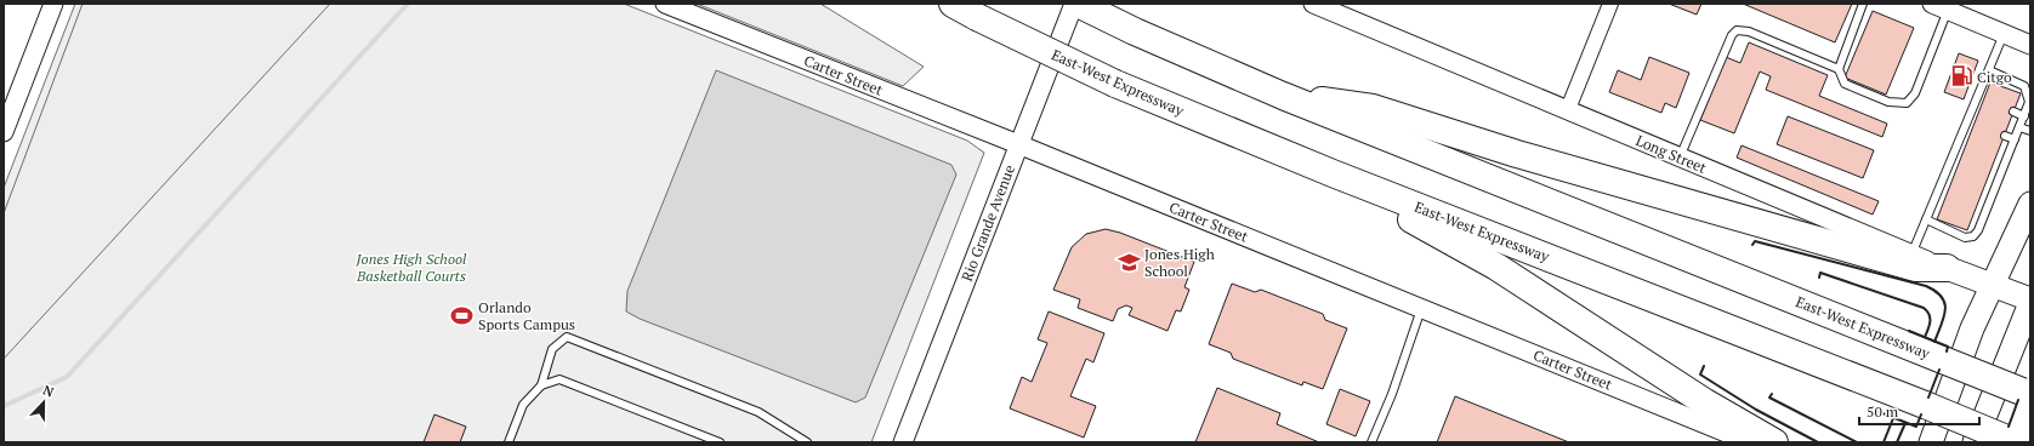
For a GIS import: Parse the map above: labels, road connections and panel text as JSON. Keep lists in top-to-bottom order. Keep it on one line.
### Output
{"streets":{"highway":["East-West Expressway"],"main road":["Long Street"],"street":["Carter Street","Rio Grande Avenue"]},"crossings":[["Carter Street","Rio Grande Avenue"],["East-West Expressway","Rio Grande Avenue"]],"parks":["Jones High School Basketball Courts"],"places":{"fuel station":["Citgo"],"school or university":["Jones High School"],"sports":["Orlando Sports Campus"]},"scale_bar":"50 m","north":"top"}
